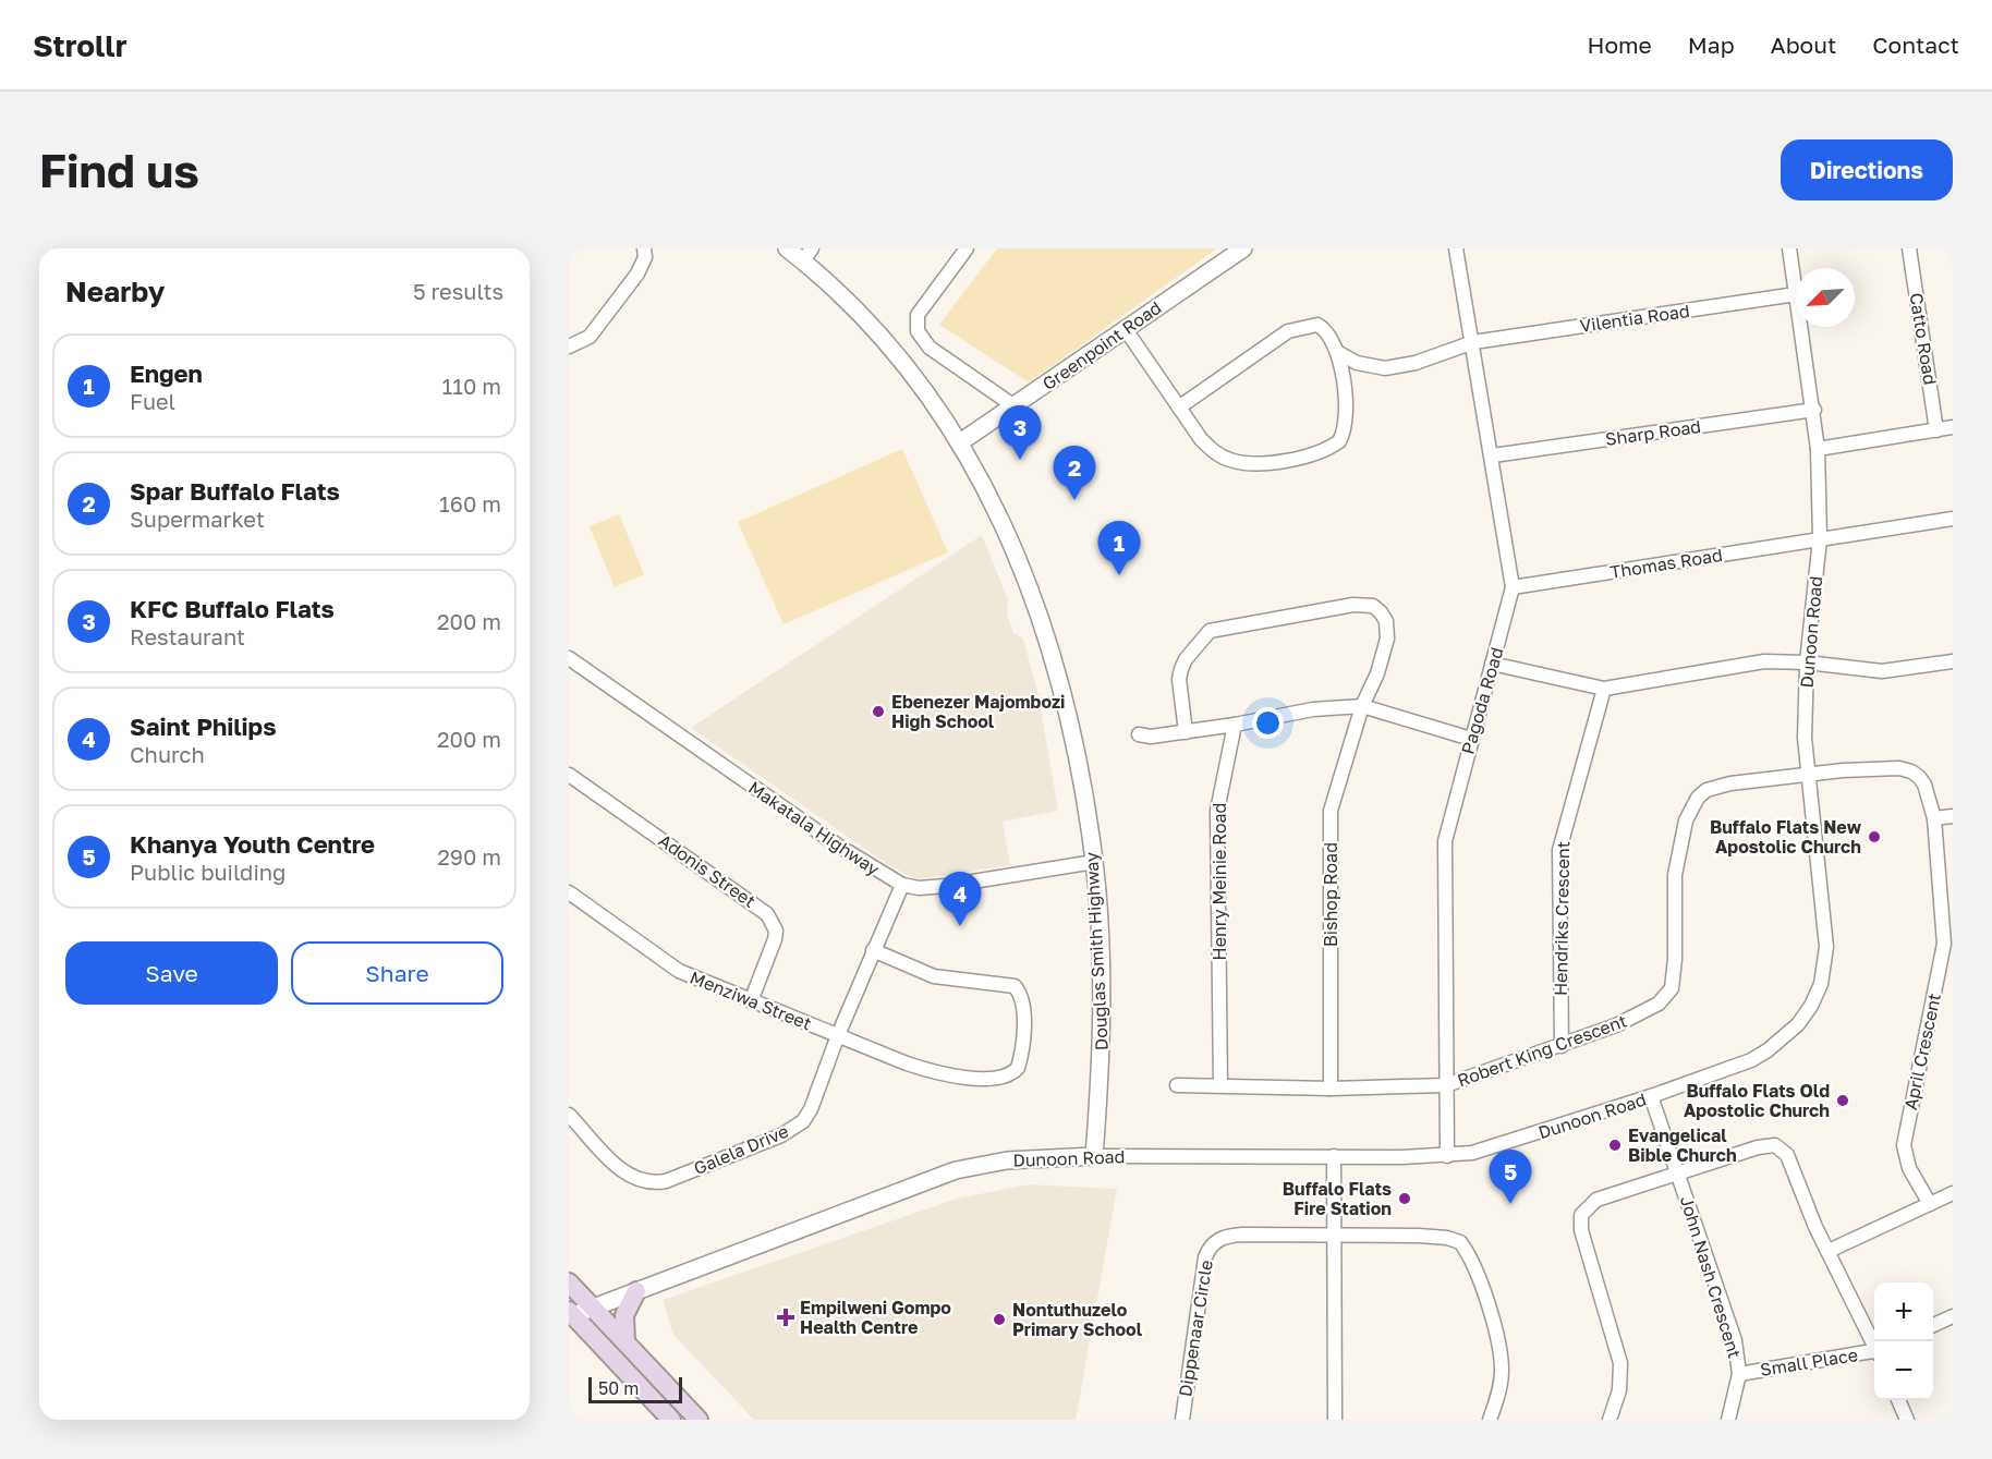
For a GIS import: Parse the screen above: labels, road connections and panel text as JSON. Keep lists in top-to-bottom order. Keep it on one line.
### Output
{"streets":{"street":["Vilentia Road","Catto Road","Greenpoint Road","Sharp Road","Thomas Road","Dunoon Road","Pagoda Road","Makatala Highway","Adonis Street","Henry Meinie Road","Bishop Road","Hendriks Crescent","Douglas Smith Highway","Menziwa Street","Robert King Crescent","April Crescent","Galela Drive","John Nash Crescent","Dippenaar Circle","Small Place"]},"crossings":[["Vilentia Road","Dunoon Road"],["Vilentia Road","Pagoda Road"],["Greenpoint Road","Douglas Smith Highway"],["Sharp Road","Dunoon Road"],["Sharp Road","Pagoda Road"],["Thomas Road","Dunoon Road"],["Thomas Road","Pagoda Road"],["Dunoon Road","Pagoda Road"],["Dunoon Road","Douglas Smith Highway"],["Dunoon Road","Robert King Crescent"],["Dunoon Road","April Crescent"],["Dunoon Road","John Nash Crescent"],["Pagoda Road","Robert King Crescent"],["Makatala Highway","Douglas Smith Highway"],["Makatala Highway","Galela Drive"],["Adonis Street","Menziwa Street"],["Hendriks Crescent","Robert King Crescent"],["Menziwa Street","Galela Drive"],["Robert King Crescent","April Crescent"],["John Nash Crescent","Small Place"]],"places":{"other":["Ebenezer Majombozi High School","Buffalo Flats New Apostolic Church","Buffalo Flats Old Apostolic Church","Evangelical Bible Church","Buffalo Flats Fire Station","Nontuthuzelo Primary School"],"health":["Empilweni Gompo Health Centre"]},"scale_bar":"50 m","north":"bottom left","page":{"header":"Strollr","nav":["Home","Map","About","Contact"],"buttons":["Directions",["Save","Share"]],"title":"Find us","heading":["Nearby","5 results"],"list":[{"mark":"1","name":"Engen","note":"Fuel","value":"110 m"},{"mark":"2","name":"Spar Buffalo Flats","note":"Supermarket","value":"160 m"},{"mark":"3","name":"KFC Buffalo Flats","note":"Restaurant","value":"200 m"},{"mark":"4","name":"Saint Philips","note":"Church","value":"200 m"},{"mark":"5","name":"Khanya Youth Centre","note":"Public building","value":"290 m"}],"pins":["3","2","1","4","5"],"map_buttons":["+","−"],"scale":"50 m"}}
